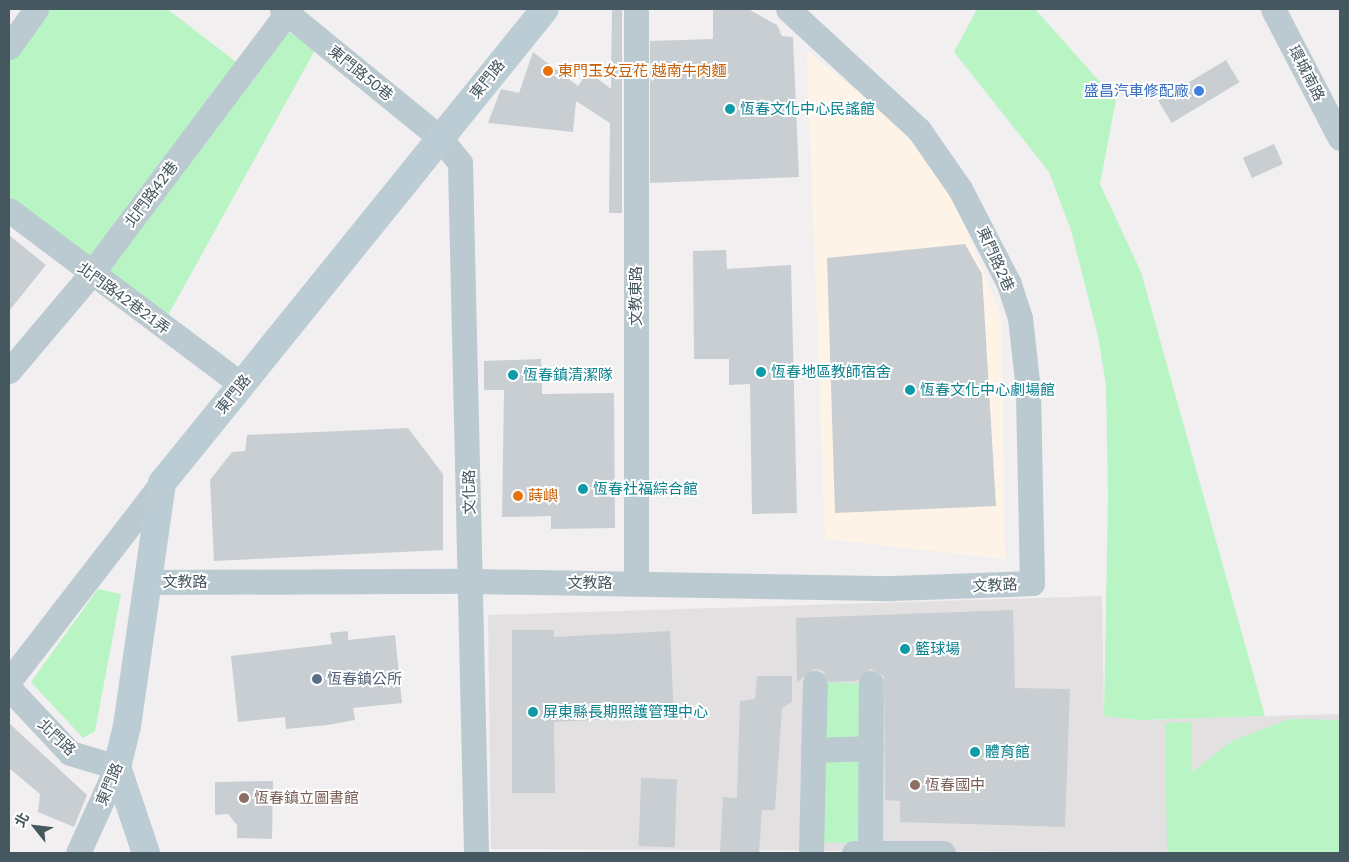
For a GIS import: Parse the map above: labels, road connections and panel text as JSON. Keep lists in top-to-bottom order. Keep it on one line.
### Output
{"streets":{"main road":["東門路"],"street":["東門路50巷","環城南路","北門路42巷","東門路2巷","文教東路","北門路42巷21弄","文化路","文教路","北門路"]},"crossings":[["東門路50巷","東門路"],["東門路50巷","北門路42巷"],["東門路50巷","文化路"],["東門路","北門路42巷21弄"],["東門路","文化路"],["東門路","文教路"],["東門路","北門路"],["北門路42巷","北門路42巷21弄"],["東門路2巷","文教路"],["文教東路","文教路"],["文化路","文教路"]],"places":["東門玉女豆花 越南牛肉麵","盛昌汽車修配廠","恆春文化中心民謠館","恆春地區教師宿舍","恆春鎮清潔隊","恆春文化中心劇場館","恆春社福綜合館","蒔嶼","籃球場","恆春鎮公所","屏東縣長期照護管理中心","體育館","恆春國中","恆春鎮立圖書館"],"north":"top left"}
